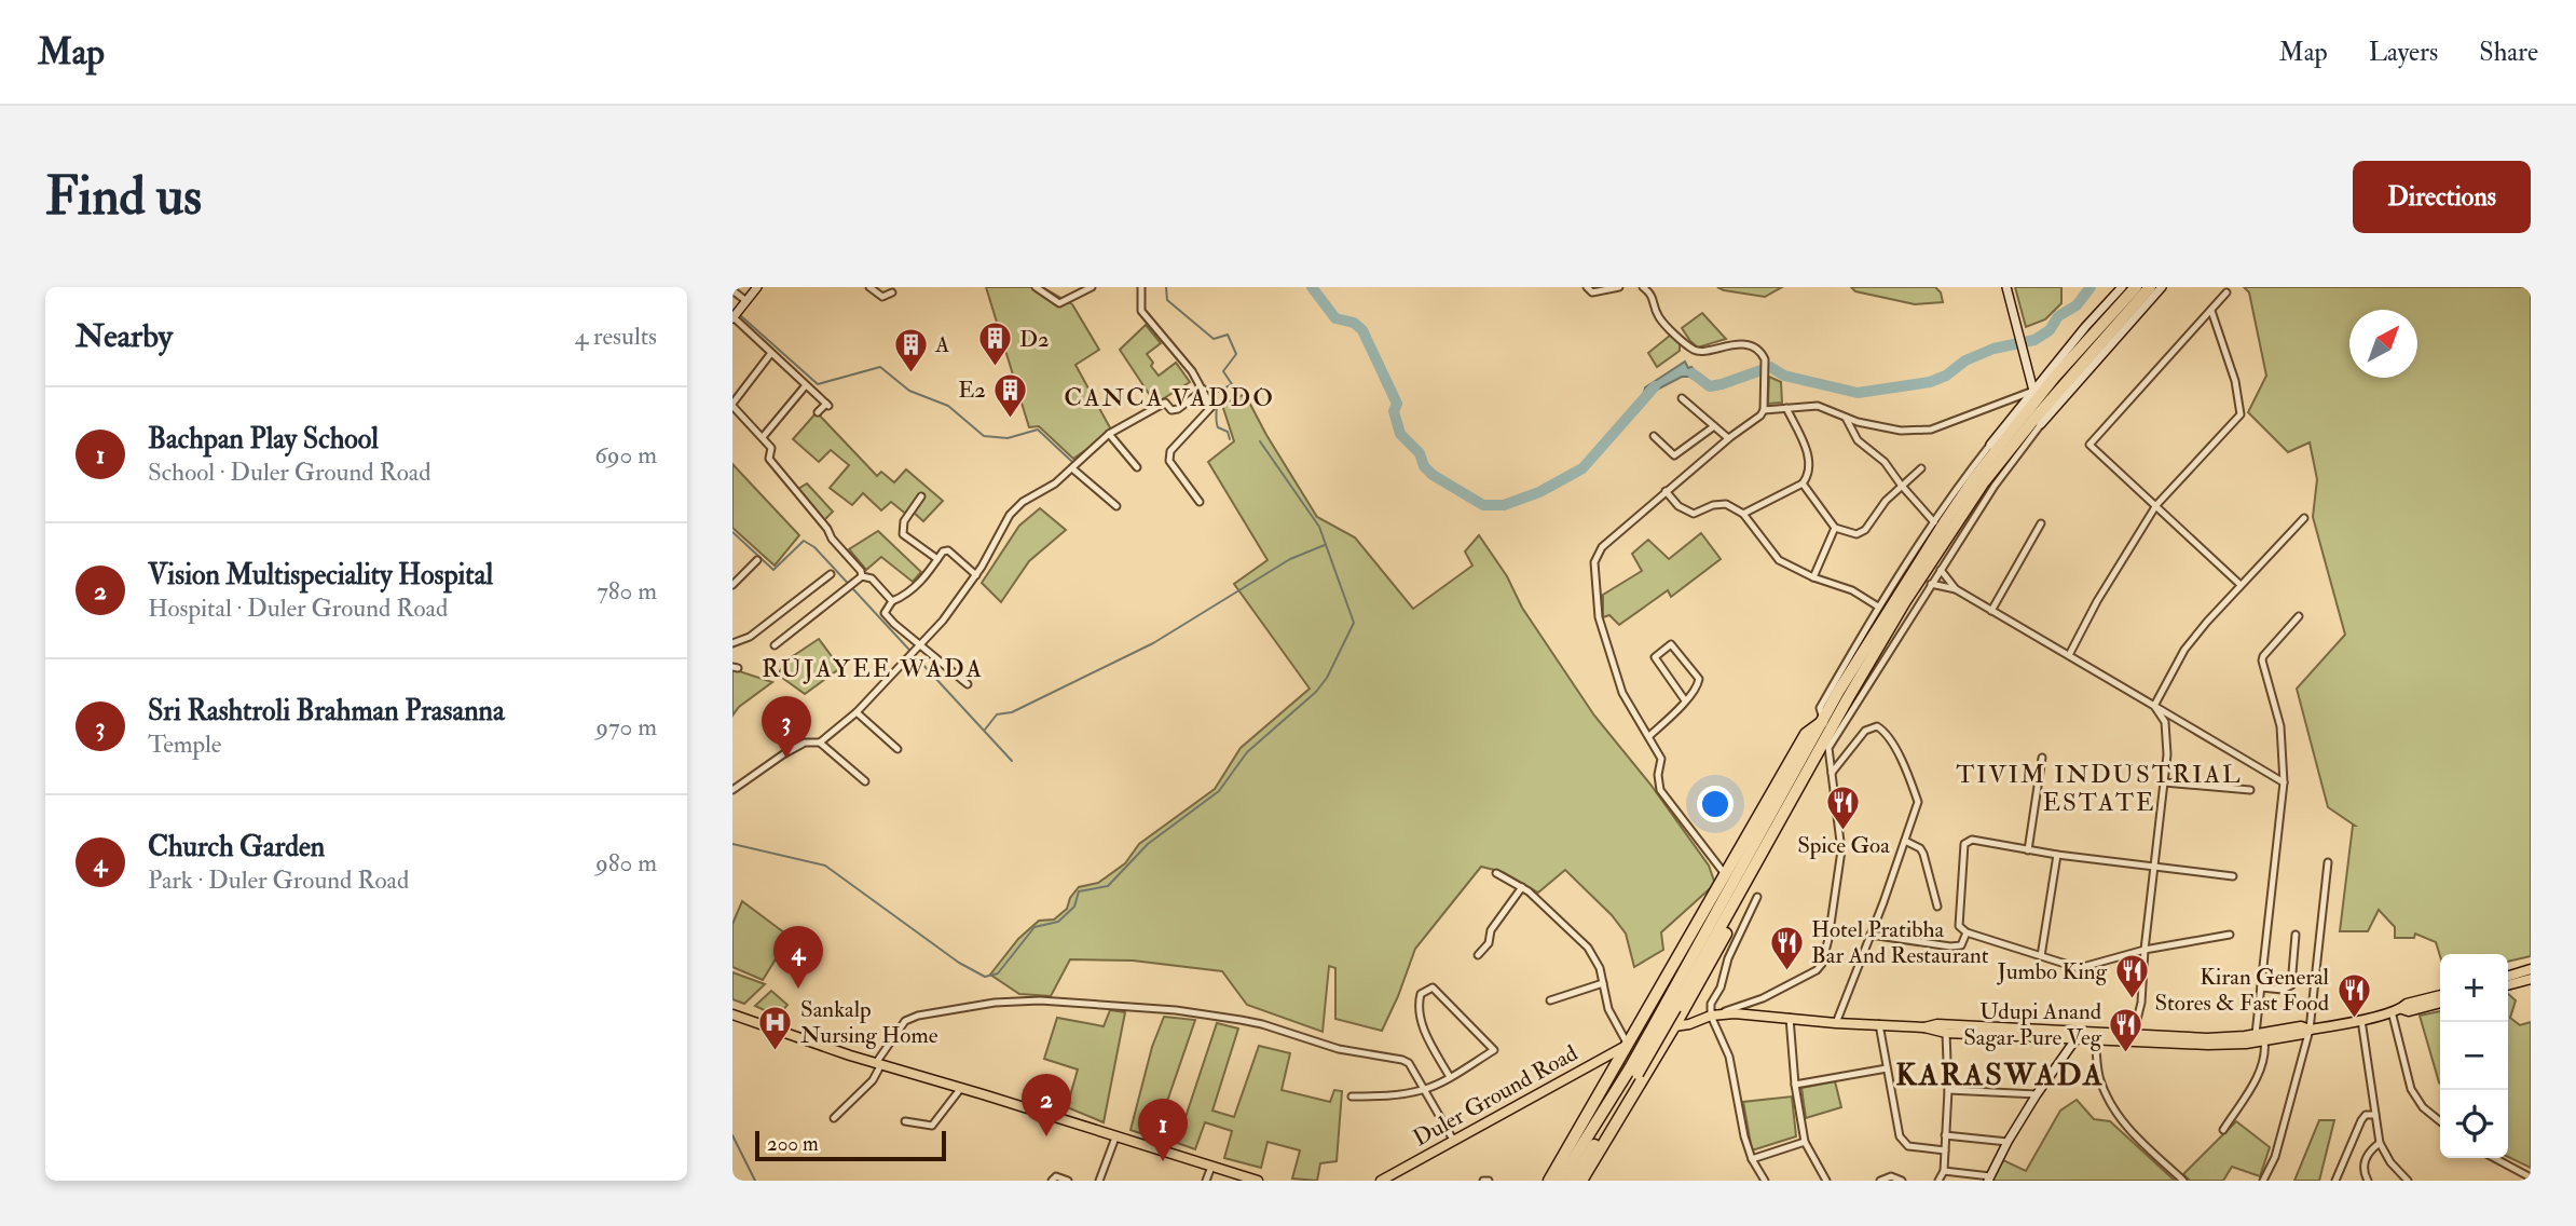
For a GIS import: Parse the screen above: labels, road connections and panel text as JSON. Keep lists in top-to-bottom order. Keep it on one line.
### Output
{"streets":{"main road":["Duler Ground Road"]},"districts":["CANCA VADDO","RUJAYEE WADA","TIVIM INDUSTRIAL ESTATE","KARASWADA"],"places":{"building":["D2","A","E2"],"restaurant":["Spice Goa","Hotel Pratibha Bar And Restaurant","Jumbo King","Kiran General Stores & Fast Food","Udupi Anand Sagar Pure Veg"],"hospital":["Sankalp Nursing Home"]},"scale_bar":"200 m","north":"top right","page":{"header":"Map","nav":["Map","Layers","Share"],"buttons":"Directions","title":"Find us","heading":["Nearby","4 results"],"list":[{"mark":"1","name":"Bachpan Play School","note":"School · Duler Ground Road","value":"690 m"},{"mark":"2","name":"Vision Multispeciality Hospital","note":"Hospital · Duler Ground Road","value":"780 m"},{"mark":"3","name":"Sri Rashtroli Brahman Prasanna","note":"Temple","value":"970 m"},{"mark":"4","name":"Church Garden","note":"Park · Duler Ground Road","value":"980 m"}],"pins":["3","4","2","1"],"map_buttons":["+","−"],"scale":"200 m"}}
